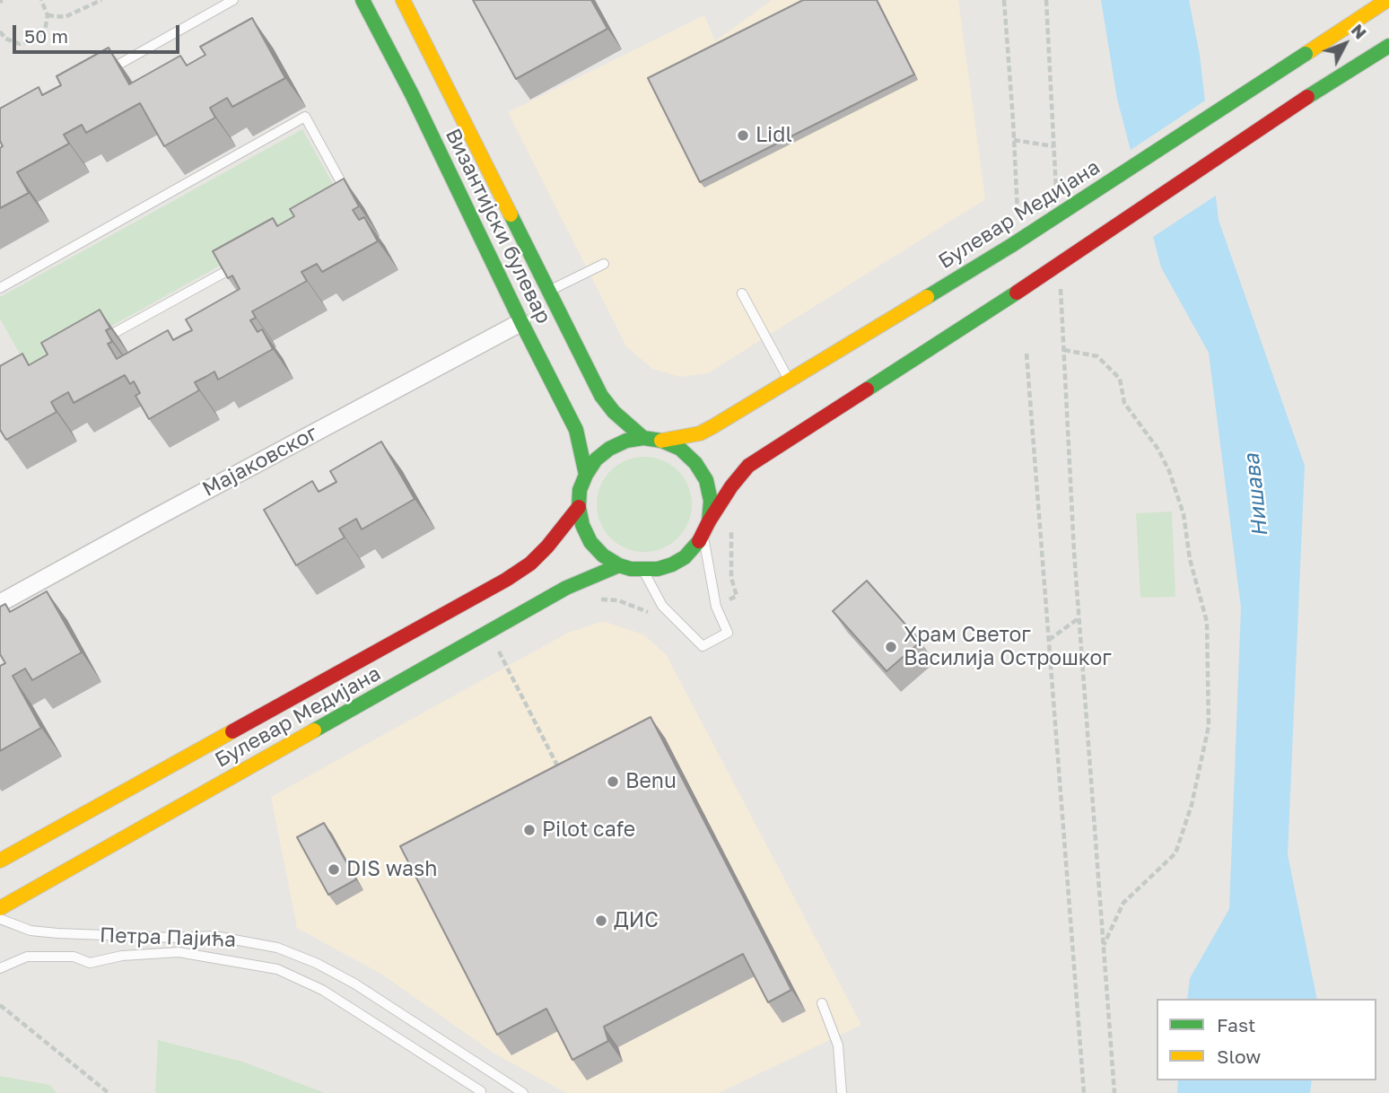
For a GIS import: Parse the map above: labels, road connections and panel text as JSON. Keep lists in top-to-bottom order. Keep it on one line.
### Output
{"streets":{"main road":["Булевар Медијана","Византијски булевар"],"street":["Мајаковског"],"lane":["Петра Пајића"]},"crossings":[["Булевар Медијана","Византијски булевар"],["Византијски булевар","Мајаковског"]],"water":["Нишава"],"places":["Lidl","Храм Светог Василија Острошког","Benu","Pilot cafe","DIS wash","ДИС"],"legend":["Fast","Slow"],"scale_bar":"50 m","north":"top right"}
